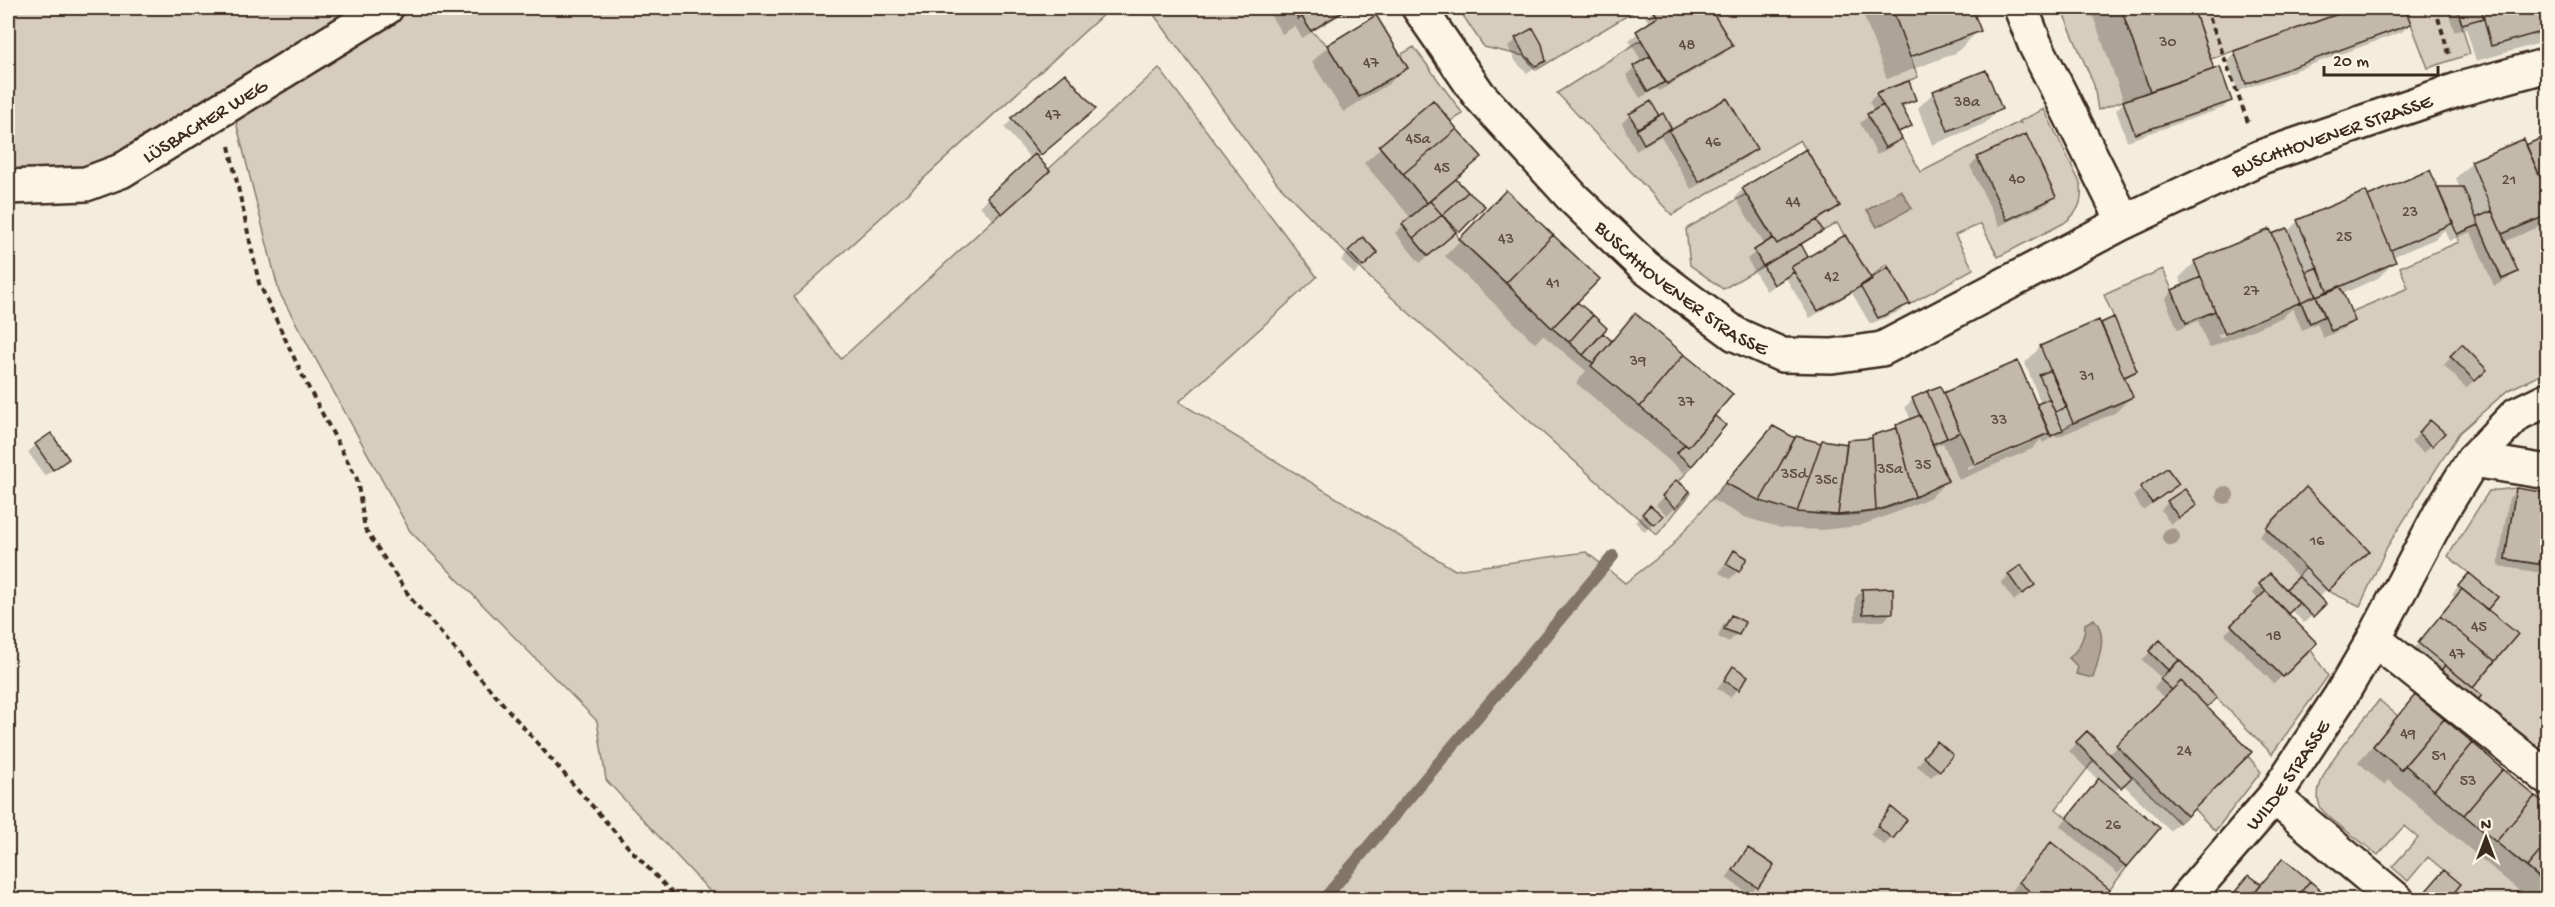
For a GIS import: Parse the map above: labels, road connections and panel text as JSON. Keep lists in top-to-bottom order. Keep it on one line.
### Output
{"streets":{"street":["LÜSBACHER WEG","BUSCHHOVENER STRASSE","WILDE STRASSE"]},"house_numbers":["30","48","47","38a","47","45a","46","45","40","21","44","23","25","43","42","41","27","39","31","37","33","35","35a","35d","35c","16","45","18","47","49","24","51","53","26"],"scale_bar":"20 m","north":"top"}
